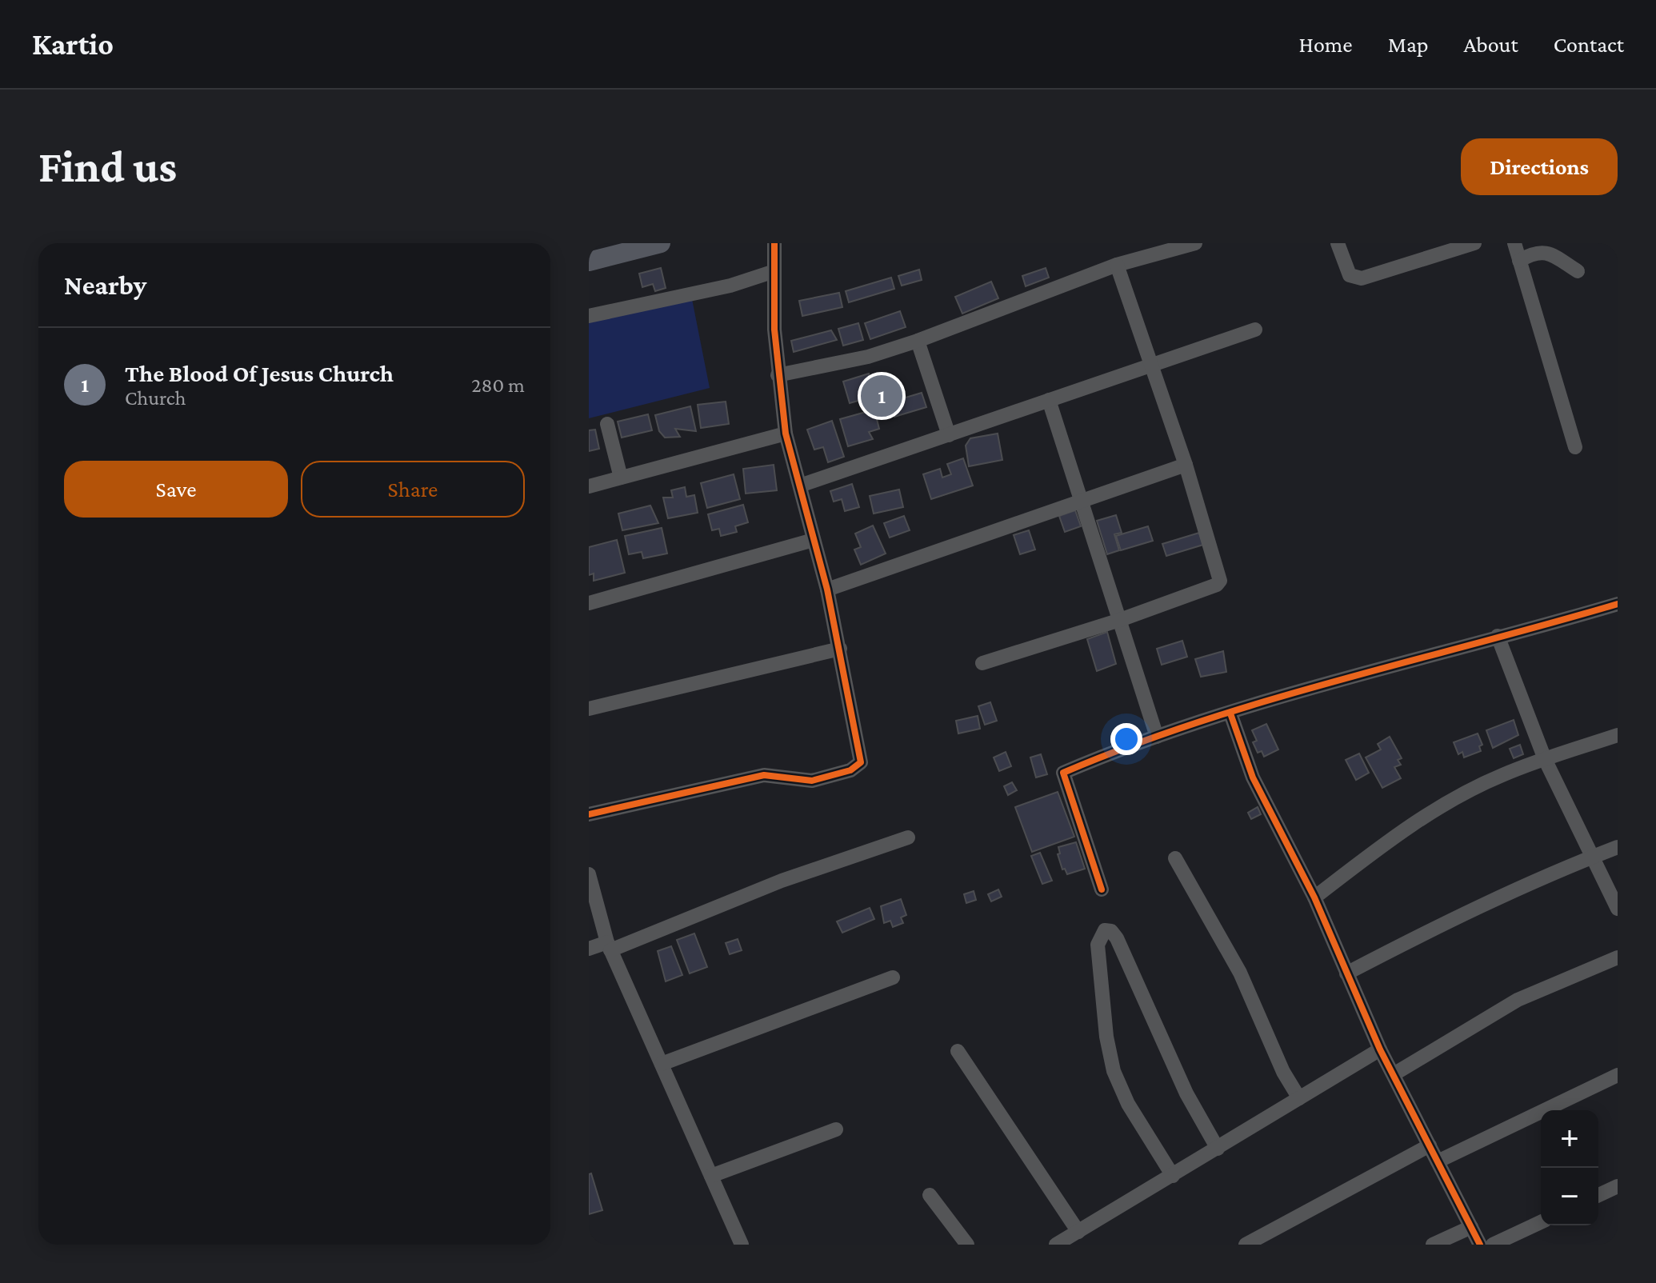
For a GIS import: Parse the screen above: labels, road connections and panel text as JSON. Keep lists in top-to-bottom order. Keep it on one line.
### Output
{"page":{"header":"Kartio","nav":["Home","Map","About","Contact"],"buttons":["Directions",["Save","Share"]],"title":"Find us","heading":"Nearby","list":[{"mark":"1","name":"The Blood Of Jesus Church","note":"Church","value":"280 m"}],"pins":"1","map_buttons":["+","−"]}}
